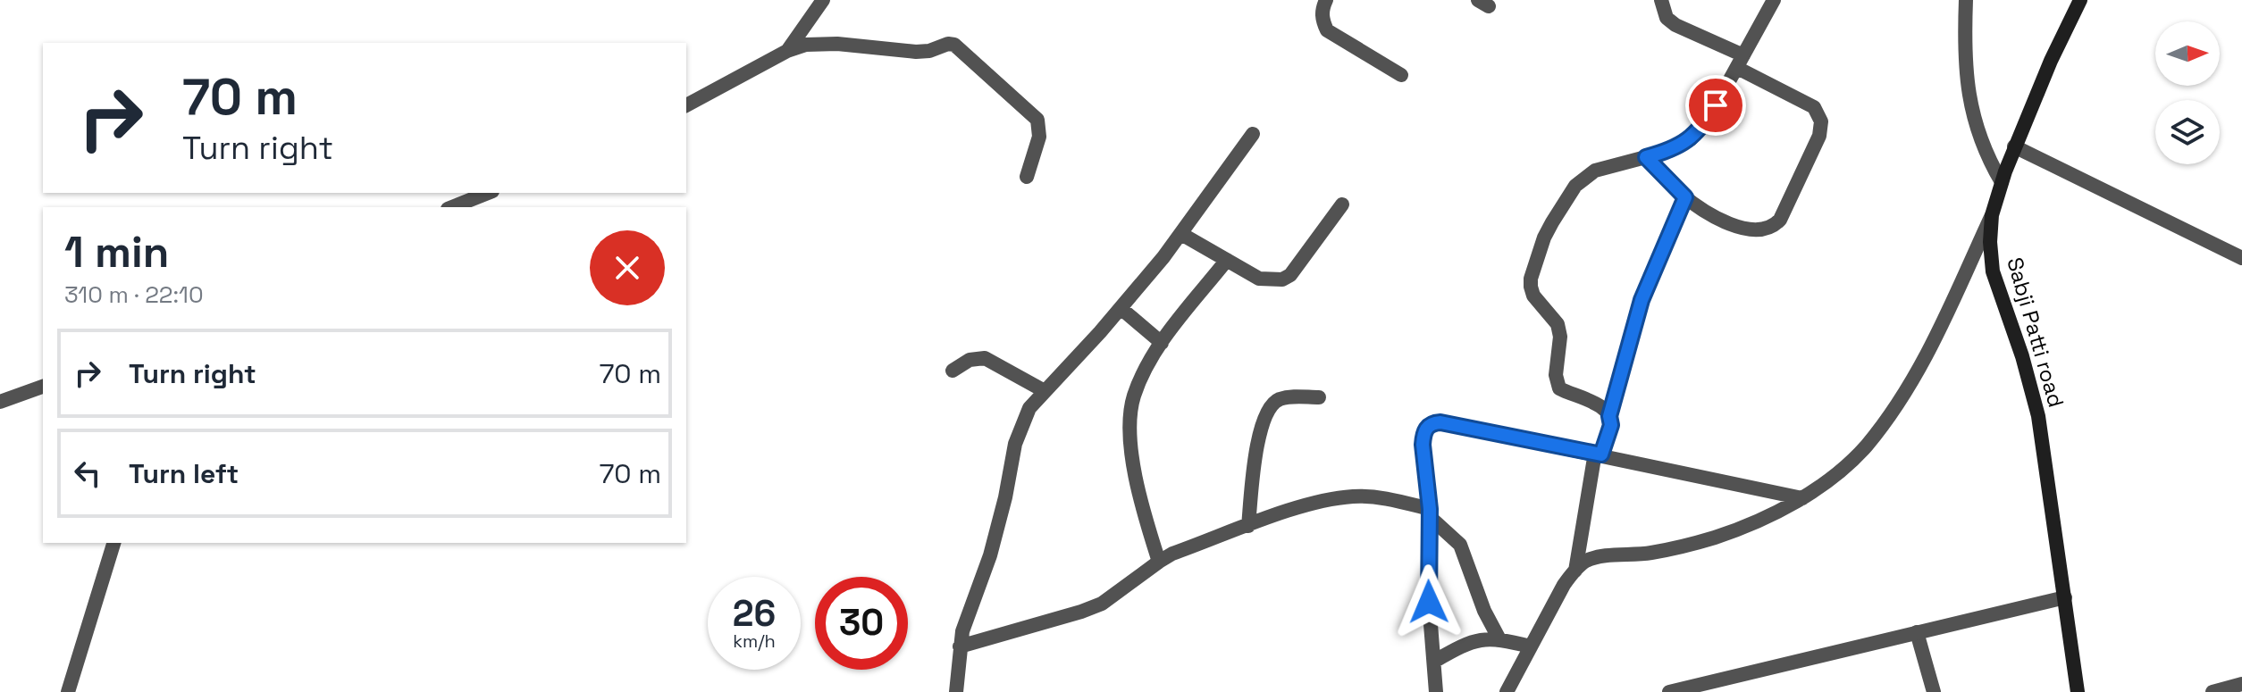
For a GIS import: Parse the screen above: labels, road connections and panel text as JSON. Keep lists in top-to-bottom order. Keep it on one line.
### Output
{"streets":{"main road":["Sabji Patti road"]},"north":"right","page":{"turn":["70 m","Turn right"],"heading":["1 min","310 m · 22:10"],"list":[{"name":"Turn right","value":"70 m"},{"name":"Turn left","value":"70 m"}],"speed":"26 km/h","limit":"30"}}
